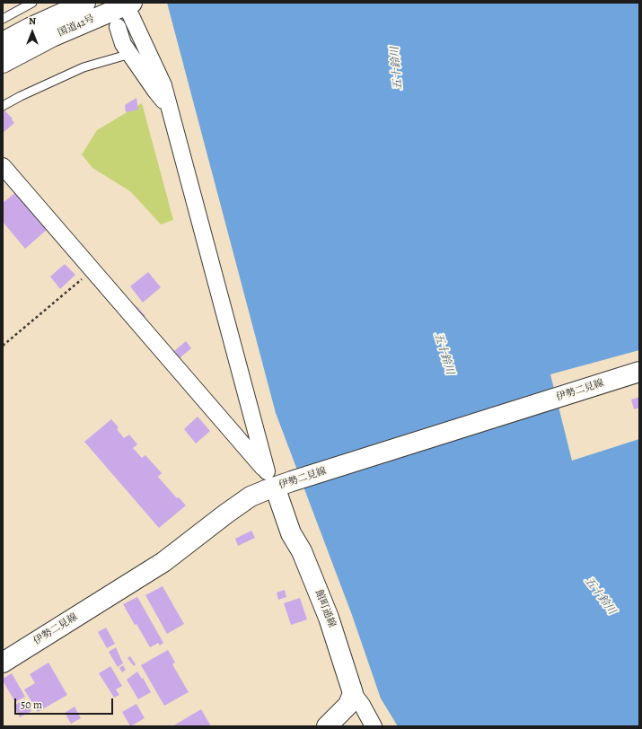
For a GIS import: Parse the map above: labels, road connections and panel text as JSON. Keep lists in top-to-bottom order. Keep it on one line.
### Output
{"streets":{"main road":["国道42号","伊勢二見線","館町通線"]},"crossings":[["伊勢二見線","館町通線"]],"water":["五十鈴川"],"scale_bar":"50 m","north":"top"}
